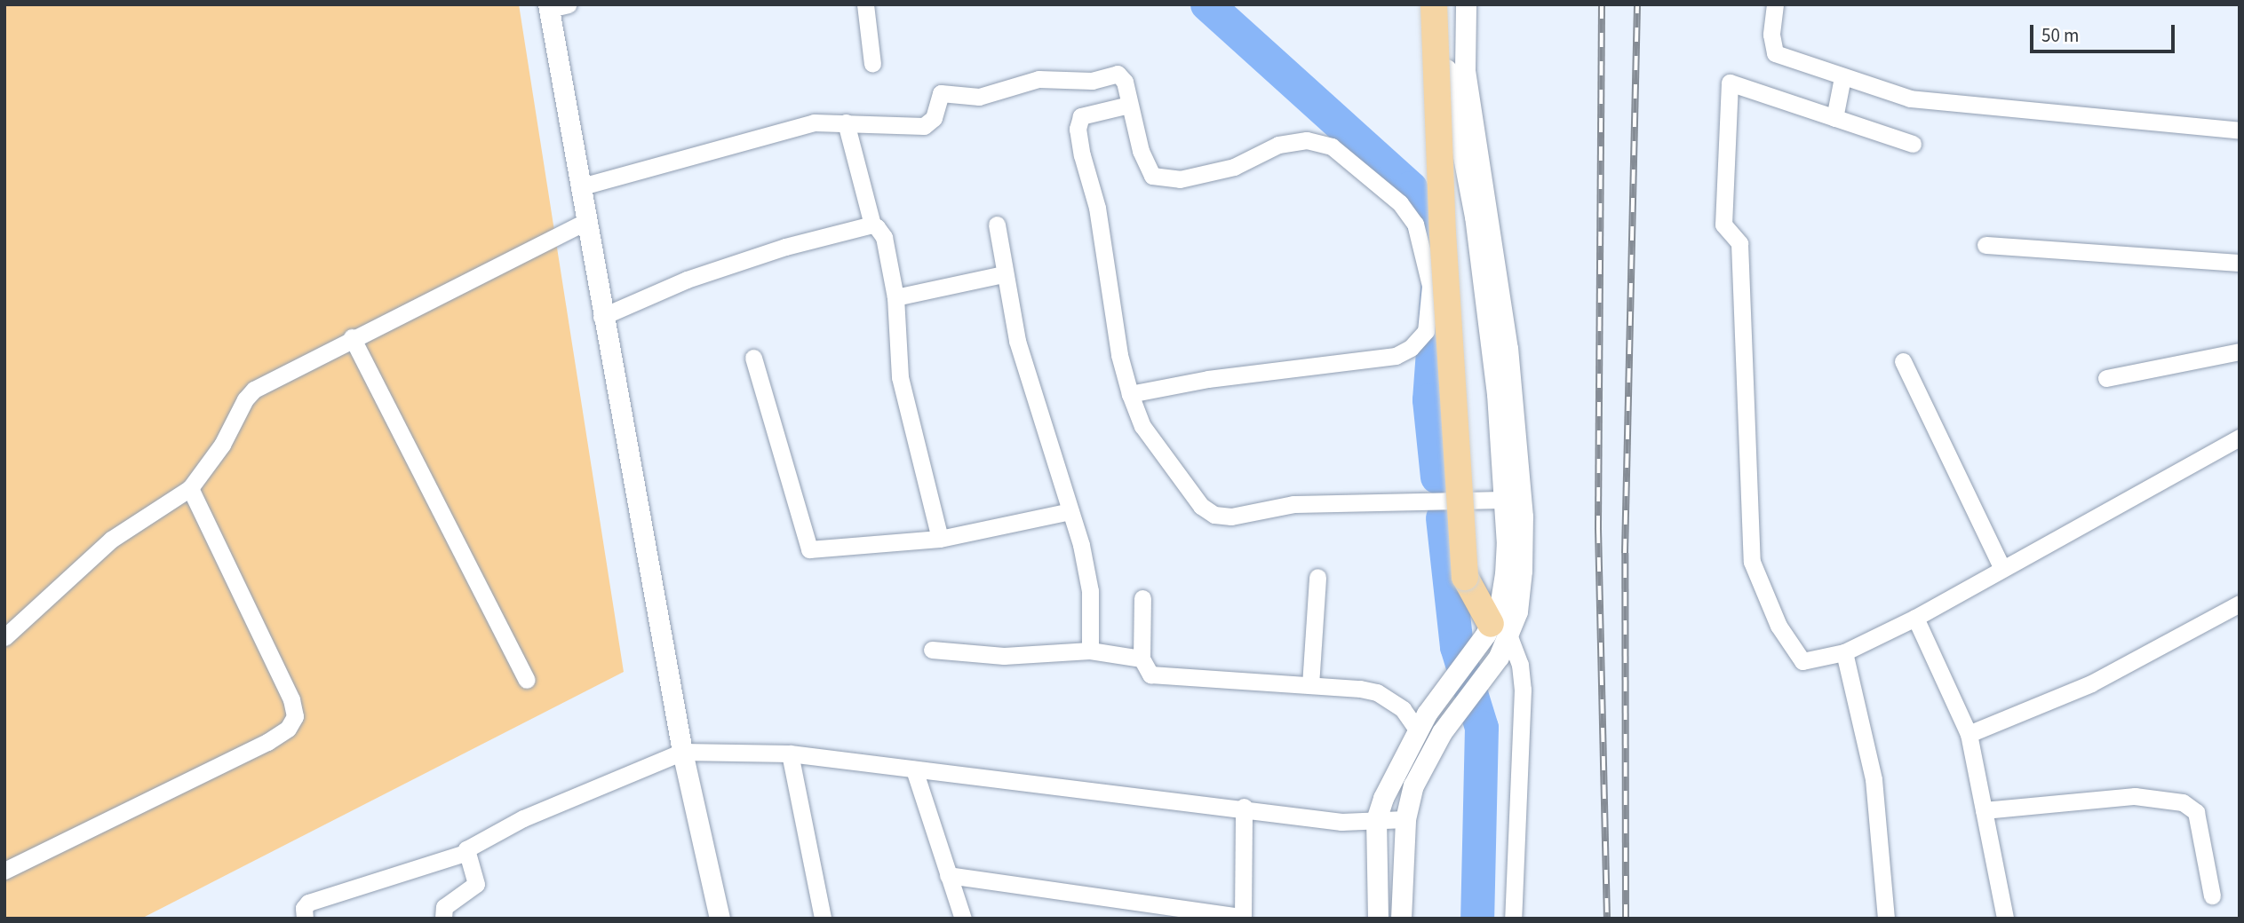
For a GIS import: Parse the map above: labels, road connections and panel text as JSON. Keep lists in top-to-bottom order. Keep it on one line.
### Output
{"scale_bar":"50 m"}
